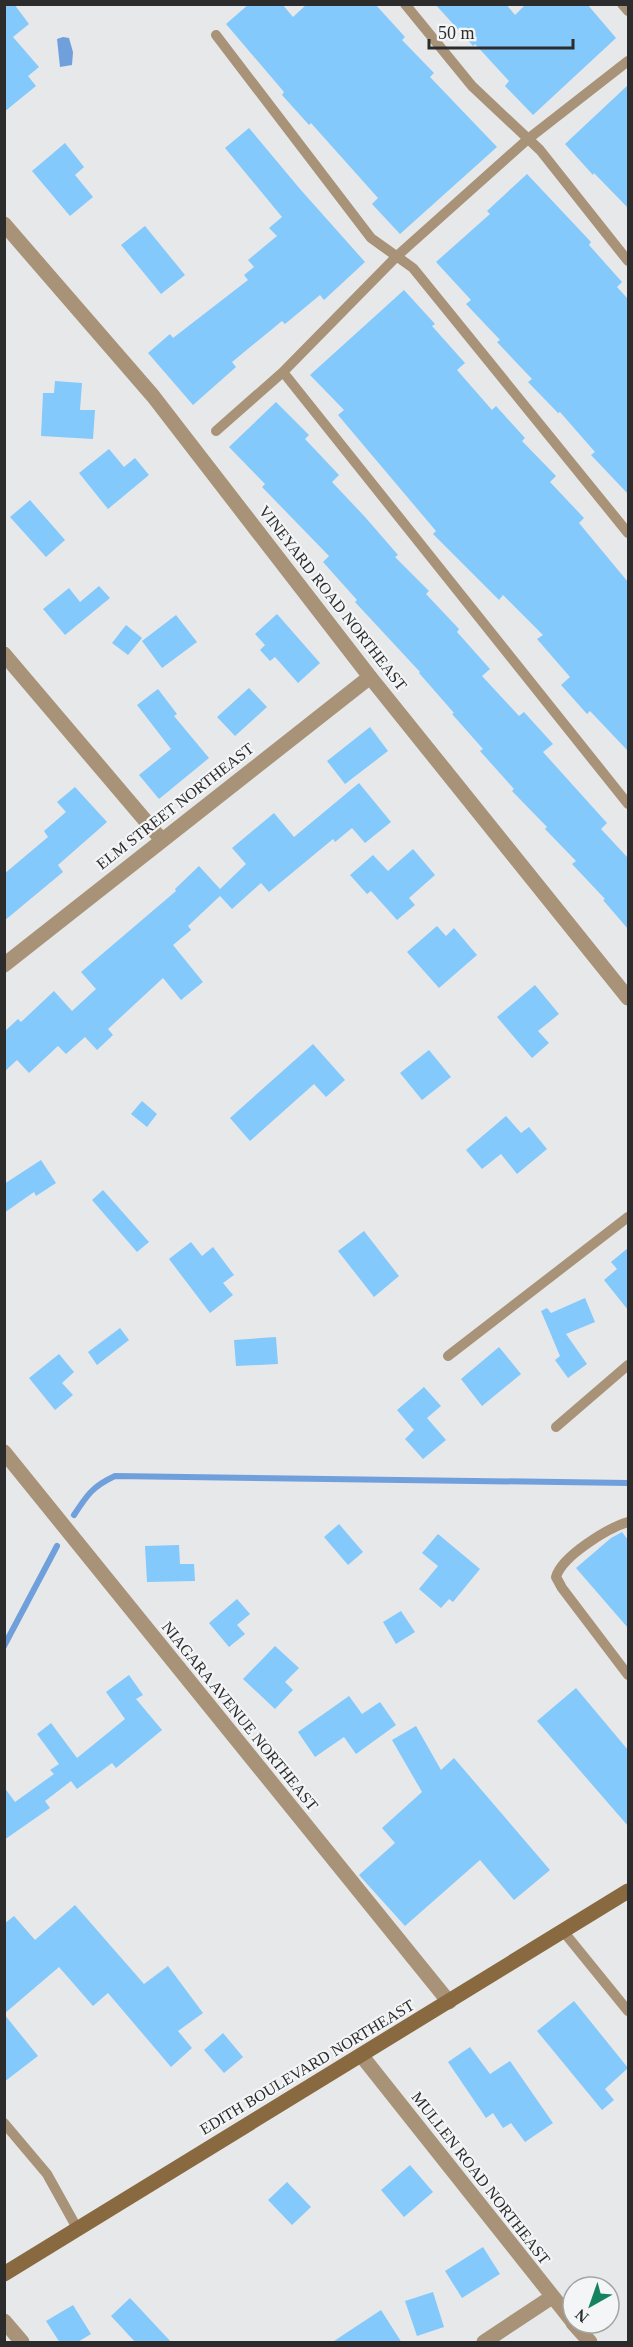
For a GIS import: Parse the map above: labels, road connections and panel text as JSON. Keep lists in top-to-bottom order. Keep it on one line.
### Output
{"streets":{"street":["VINEYARD ROAD NORTHEAST","ELM STREET NORTHEAST","NIAGARA AVENUE NORTHEAST","EDITH BOULEVARD NORTHEAST","MULLEN ROAD NORTHEAST"]},"crossings":[["VINEYARD ROAD NORTHEAST","ELM STREET NORTHEAST"],["NIAGARA AVENUE NORTHEAST","EDITH BOULEVARD NORTHEAST"],["EDITH BOULEVARD NORTHEAST","MULLEN ROAD NORTHEAST"]],"scale_bar":"50 m","north":"bottom left"}
